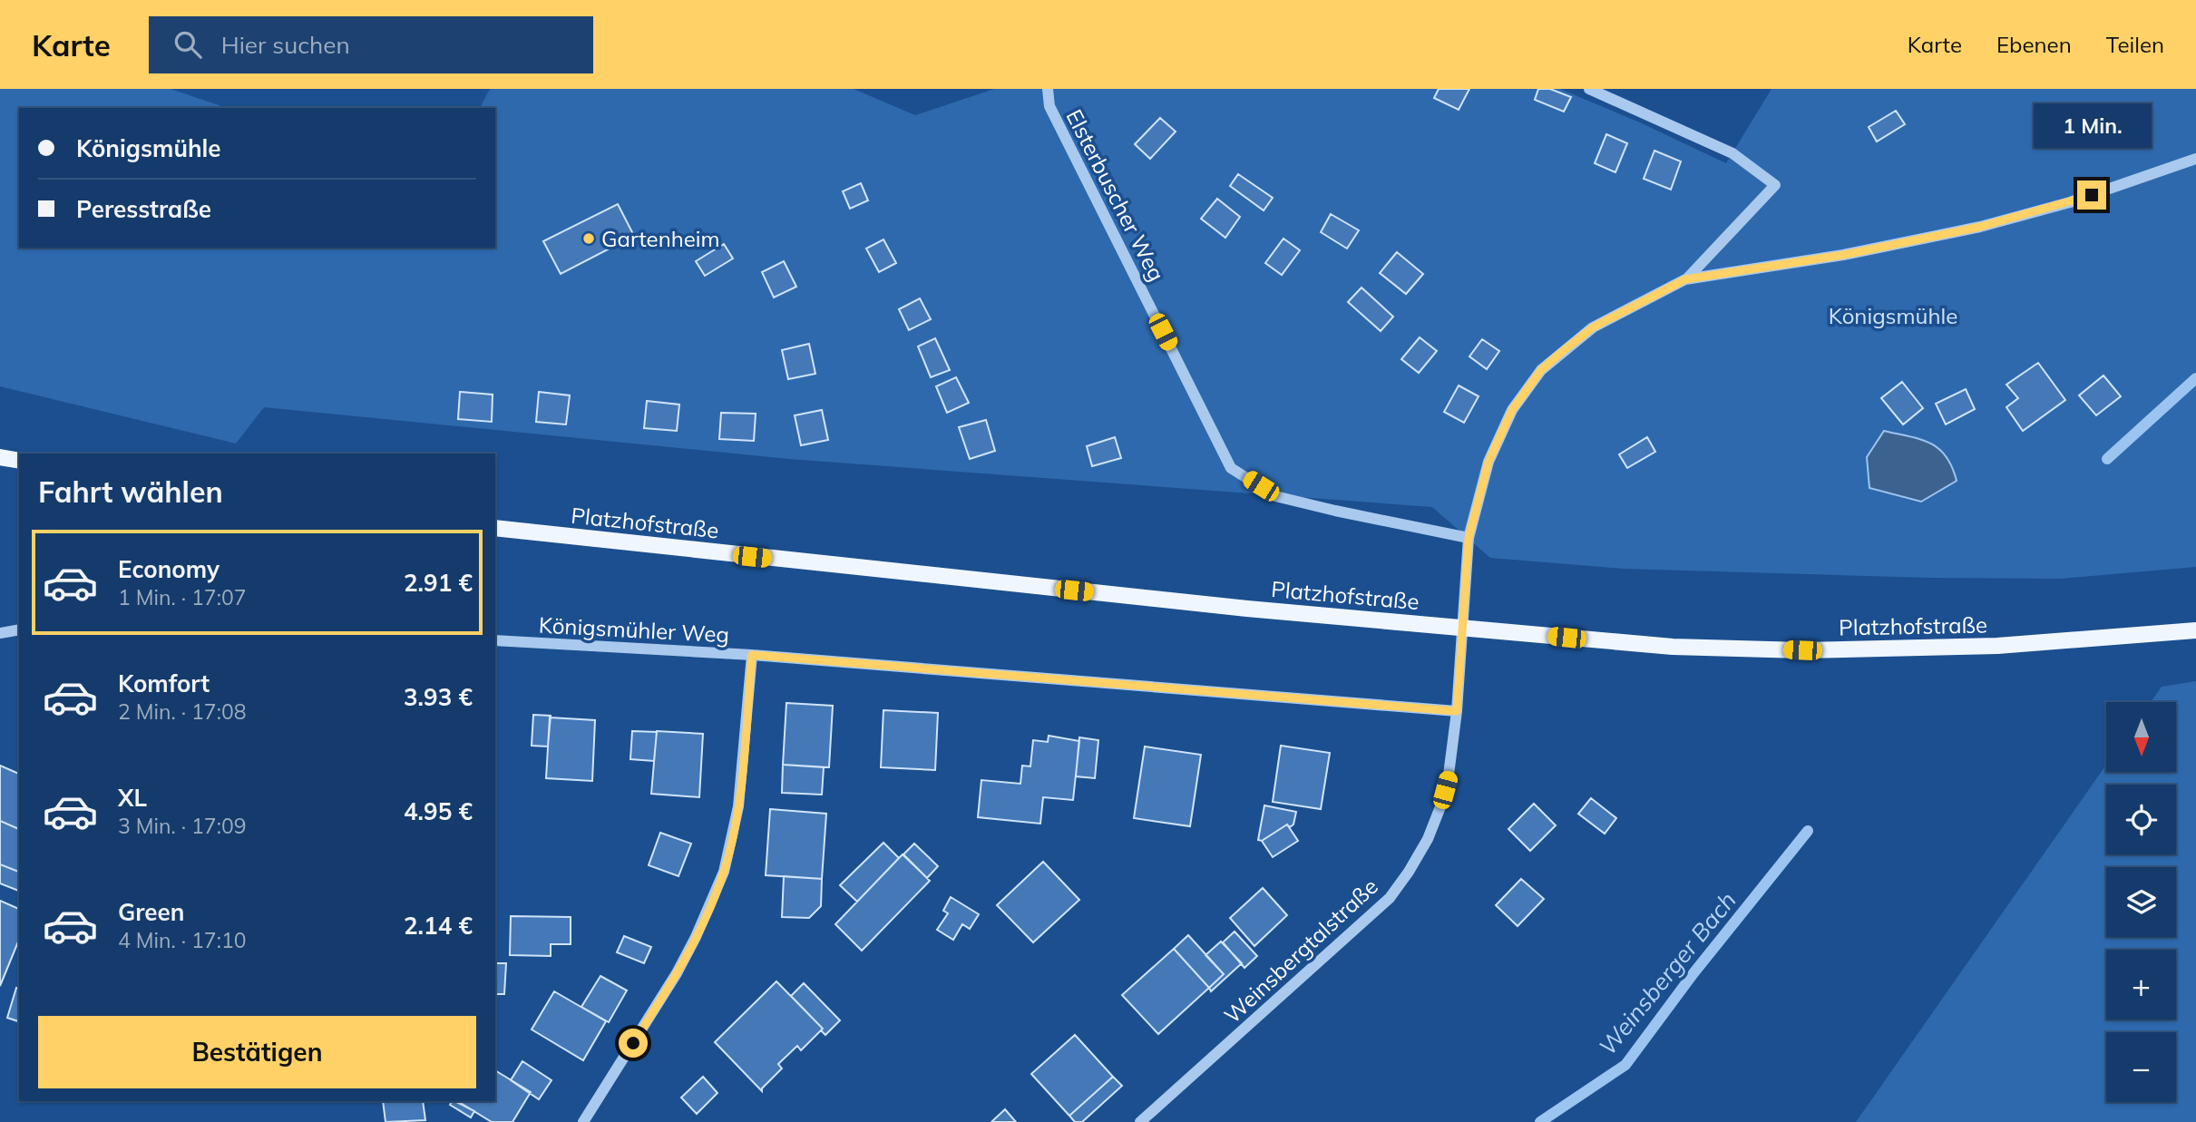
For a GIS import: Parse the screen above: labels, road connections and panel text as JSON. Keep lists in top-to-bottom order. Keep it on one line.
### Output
{"streets":{"main road":["Platzhofstraße"],"street":["Elsterbuscher Weg","Königsmühler Weg","Weinsbergtalstraße"]},"crossings":[["Elsterbuscher Weg","Weinsbergtalstraße"],["Platzhofstraße","Weinsbergtalstraße"],["Königsmühler Weg","Weinsbergtalstraße"]],"water":["Weinsberger Bach"],"parks":["Königsmühle"],"places":["Gartenheim"],"north":"bottom","page":{"header":"Karte","search":"Hier suchen","nav":["Karte","Ebenen","Teilen"],"bubble":"1 Min.","banner":["Königsmühle","Peresstraße"],"heading":"Fahrt wählen","list":[{"name":"Economy","note":"1 Min. · 17:07","value":"2.91 €"},{"name":"Komfort","note":"2 Min. · 17:08","value":"3.93 €"},{"name":"XL","note":"3 Min. · 17:09","value":"4.95 €"},{"name":"Green","note":"4 Min. · 17:10","value":"2.14 €"}],"map_buttons":["+","−"],"buttons":"Bestätigen"}}
